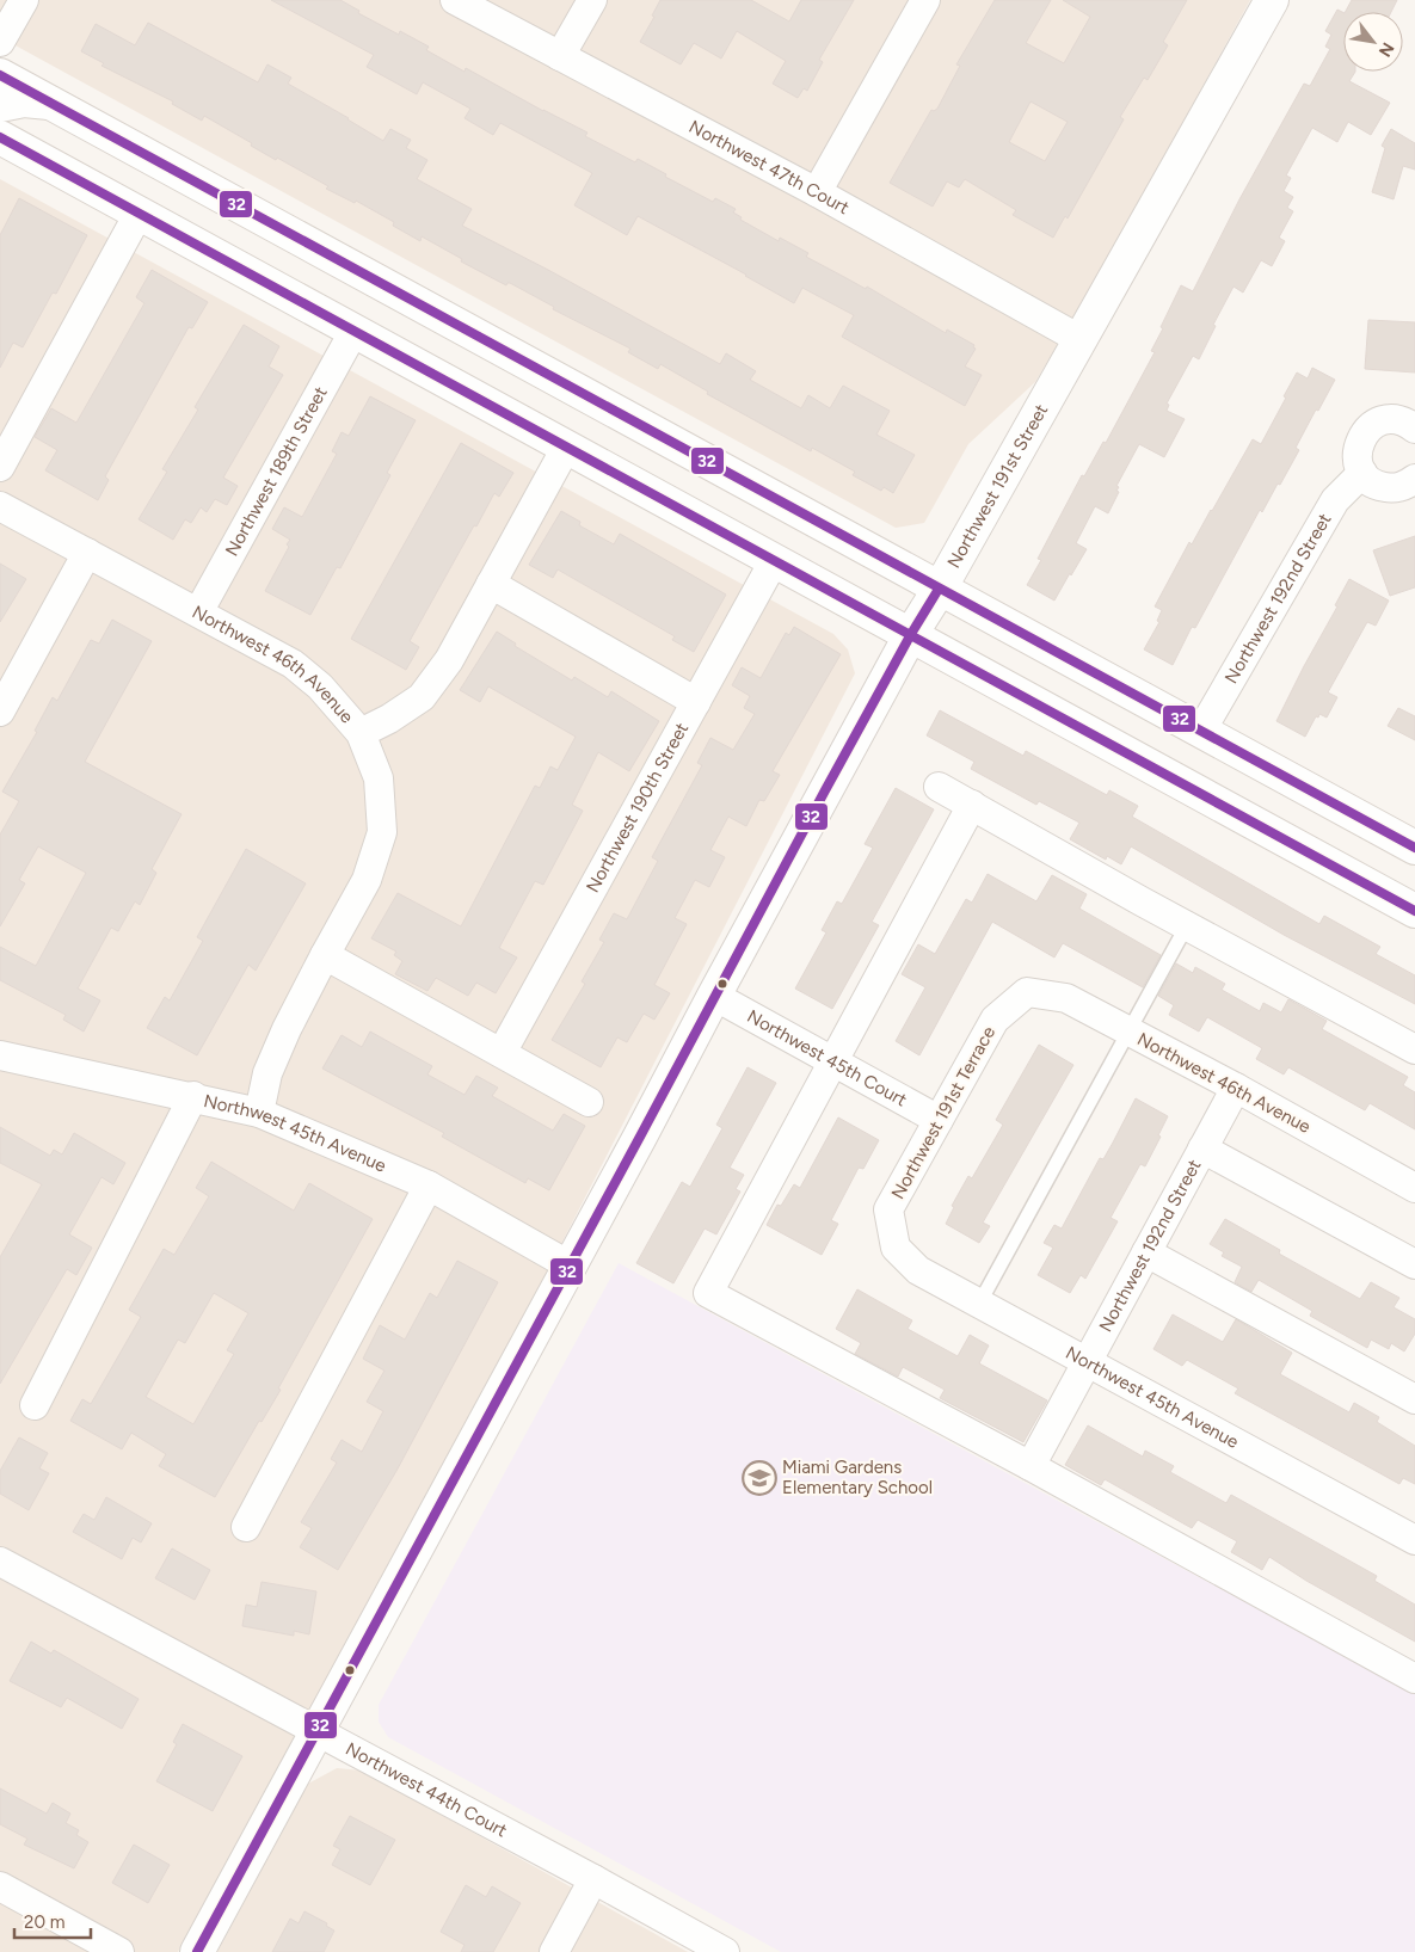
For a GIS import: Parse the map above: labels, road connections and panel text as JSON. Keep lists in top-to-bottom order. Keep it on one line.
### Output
{"streets":{"main road":["Northwest 191st Street"],"street":["Northwest 47th Court","Northwest 189th Street","Northwest 192nd Street","Northwest 46th Avenue","Northwest 190th Street","Northwest 45th Court","Northwest 191st Terrace","Northwest 45th Avenue","Northwest 44th Court"]},"crossings":[["Northwest 47th Court","Northwest 191st Street"],["Northwest 189th Street","Northwest 46th Avenue"],["Northwest 191st Street","Northwest 45th Court"],["Northwest 191st Street","Northwest 45th Avenue"],["Northwest 191st Street","Northwest 44th Court"],["Northwest 192nd Street","Northwest 46th Avenue"],["Northwest 192nd Street","Northwest 45th Avenue"],["Northwest 46th Avenue","Northwest 191st Terrace"],["Northwest 45th Court","Northwest 191st Terrace"],["Northwest 191st Terrace","Northwest 45th Avenue"]],"places":{"school or university":["Miami Gardens Elementary School"]},"lines":["transit line 32"],"scale_bar":"20 m","north":"bottom right"}
